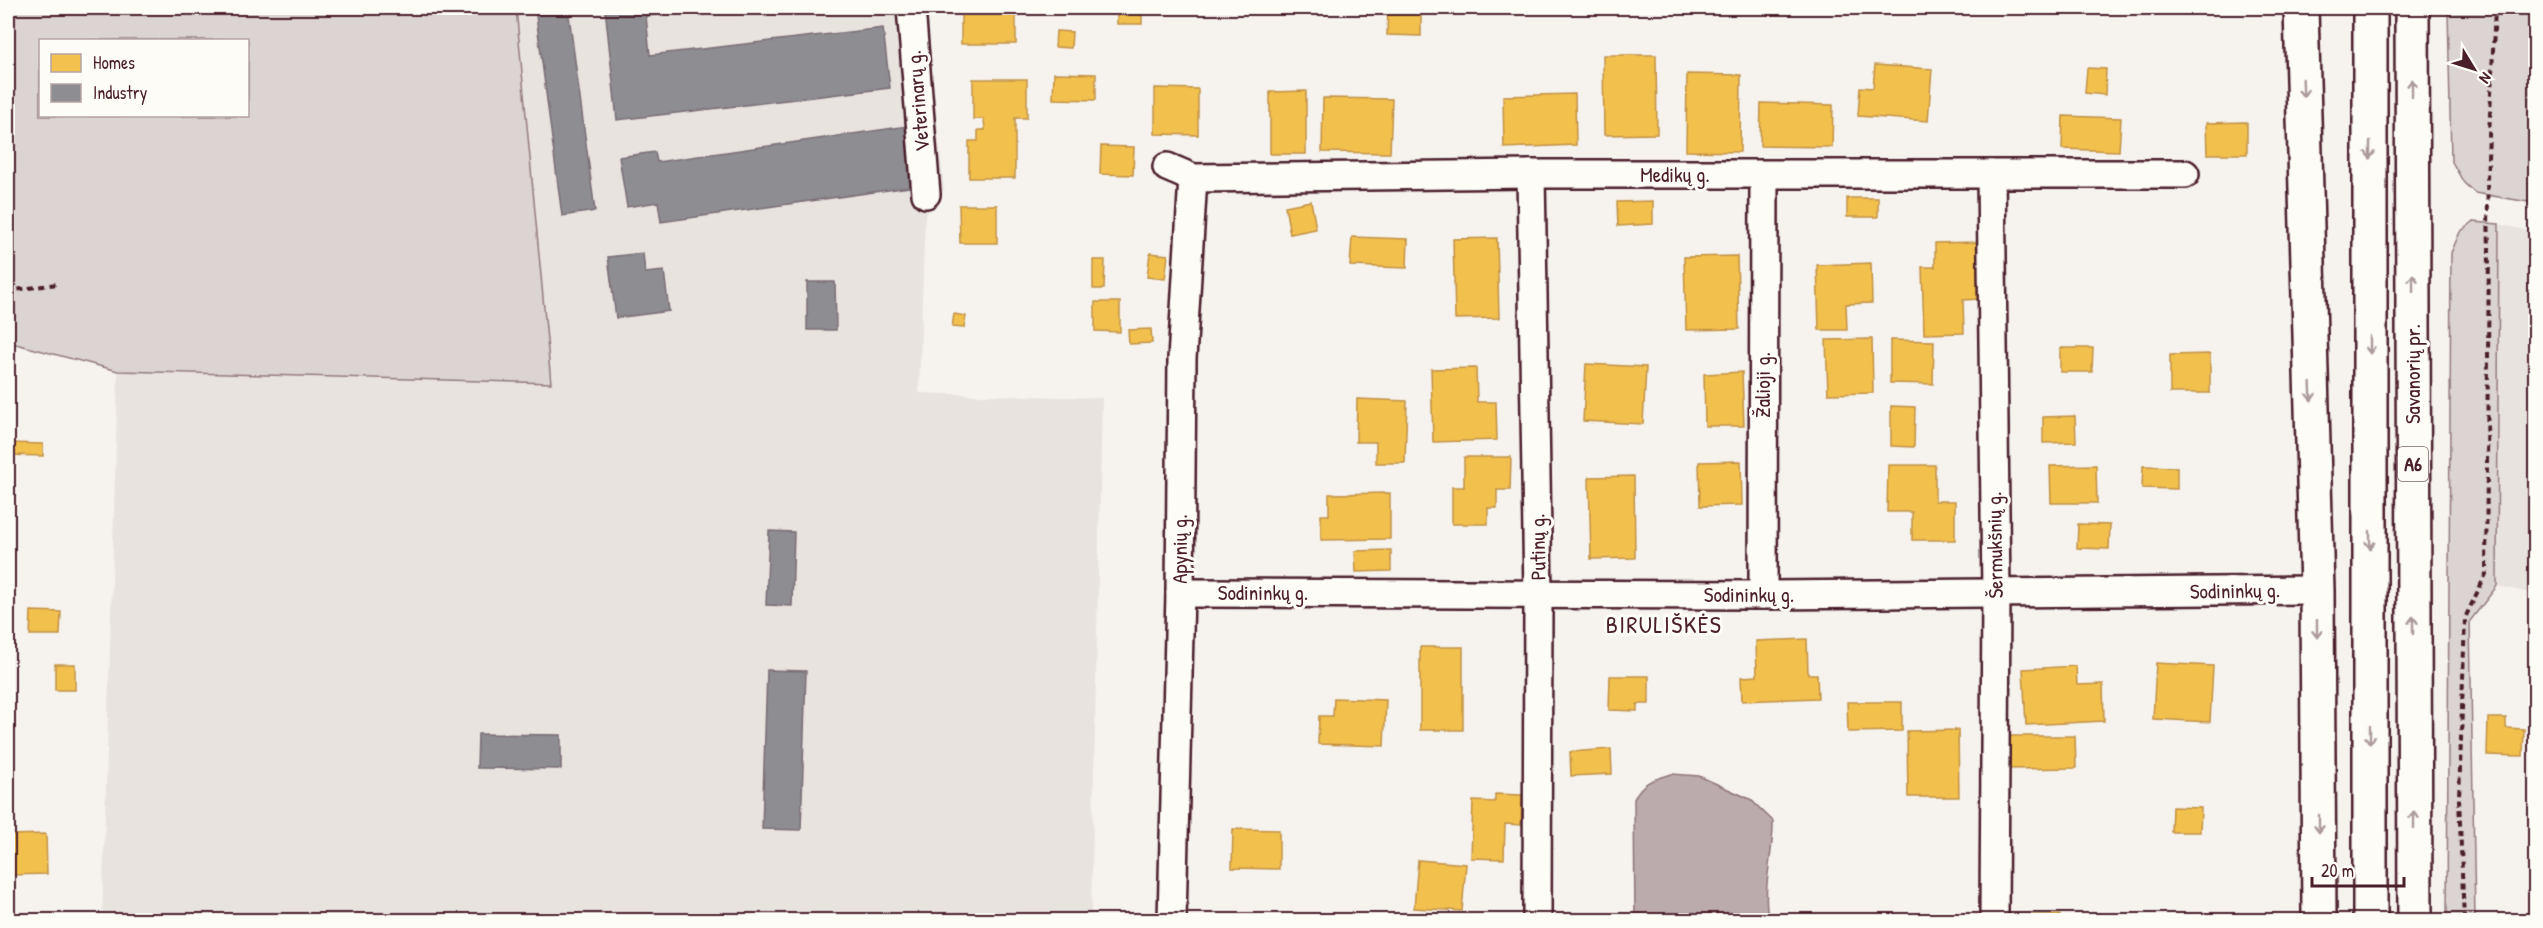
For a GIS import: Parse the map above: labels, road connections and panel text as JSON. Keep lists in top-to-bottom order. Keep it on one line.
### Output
{"streets":{"highway":["Savanorių pr.","A6"],"street":["Veterinarų g.","Medikų g.","Žalioji g.","Šermukšnių g.","Putinų g.","Apynių g.","Sodininkų g."]},"crossings":[["Medikų g.","Žalioji g."],["Medikų g.","Šermukšnių g."],["Medikų g.","Putinų g."],["Medikų g.","Apynių g."],["Žalioji g.","Sodininkų g."],["Šermukšnių g.","Sodininkų g."],["Putinų g.","Sodininkų g."],["Apynių g.","Sodininkų g."]],"districts":["BIRULIŠKĖS"],"legend":["Homes","Industry"],"scale_bar":"20 m","north":"bottom right"}
